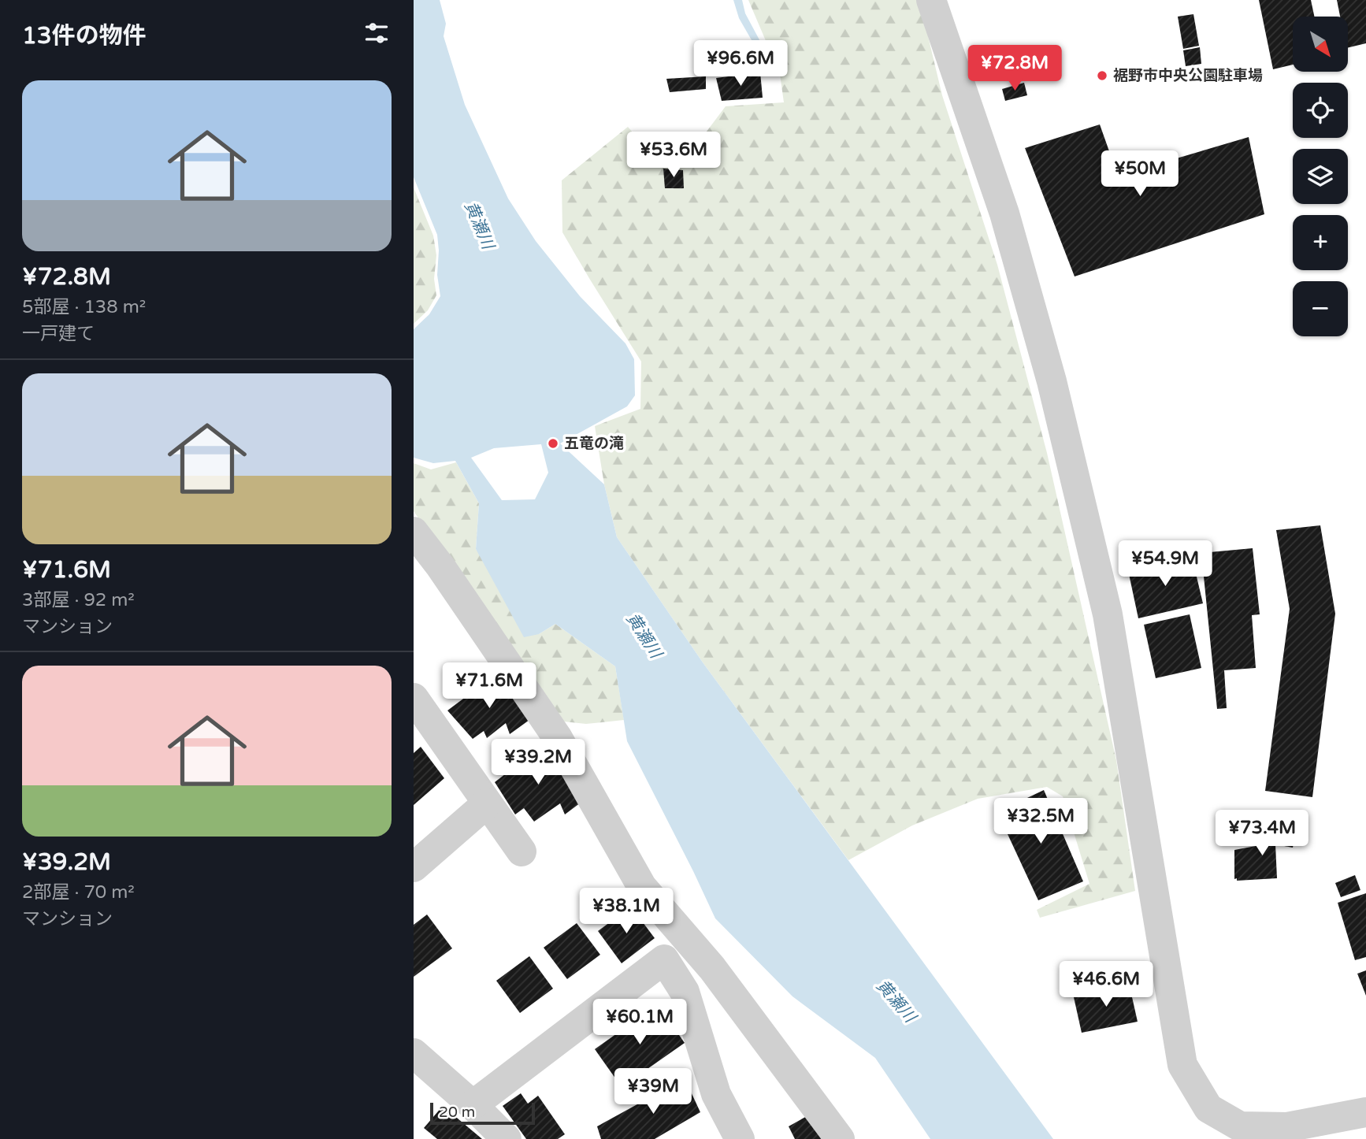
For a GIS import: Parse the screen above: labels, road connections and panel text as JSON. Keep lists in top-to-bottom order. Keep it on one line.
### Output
{"water":["黄瀬川"],"places":["裾野市中央公園駐車場","五竜の滝"],"scale_bar":"20 m","north":"bottom right","page":{"heading":"13件の物件","map_buttons":["+","−"],"price":["¥96.6M","¥72.8M","¥53.6M","¥50M","¥54.9M","¥71.6M","¥39.2M","¥32.5M","¥73.4M","¥38.1M","¥46.6M","¥60.1M","¥39M"],"list":[{"name":"¥72.8M","note":"5部屋 · 138 m² · 一戸建て"},{"name":"¥71.6M","note":"3部屋 · 92 m² · マンション"},{"name":"¥39.2M","note":"2部屋 · 70 m² · マンション"}],"scale":"20 m"}}
